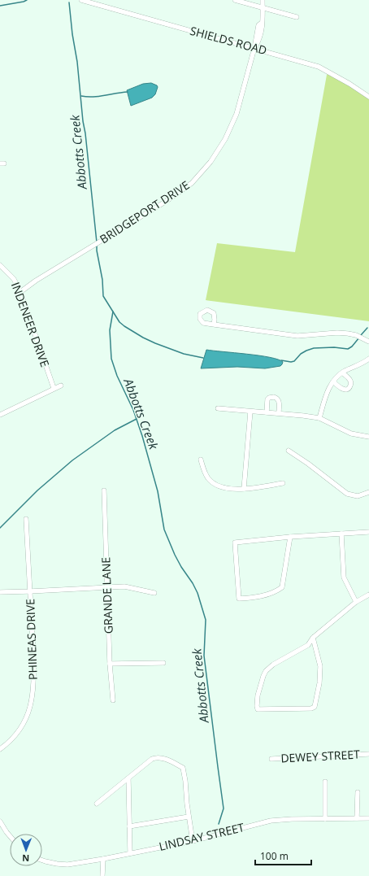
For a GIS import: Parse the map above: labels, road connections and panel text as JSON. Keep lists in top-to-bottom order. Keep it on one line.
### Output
{"streets":{"street":["SHIELDS ROAD","BRIDGEPORT DRIVE","INDENEER DRIVE","GRANDE LANE","PHINEAS DRIVE","DEWEY STREET","LINDSAY STREET"]},"crossings":[["SHIELDS ROAD","BRIDGEPORT DRIVE"],["BRIDGEPORT DRIVE","INDENEER DRIVE"]],"water":["Abbotts Creek"],"scale_bar":"100 m","north":"bottom"}
